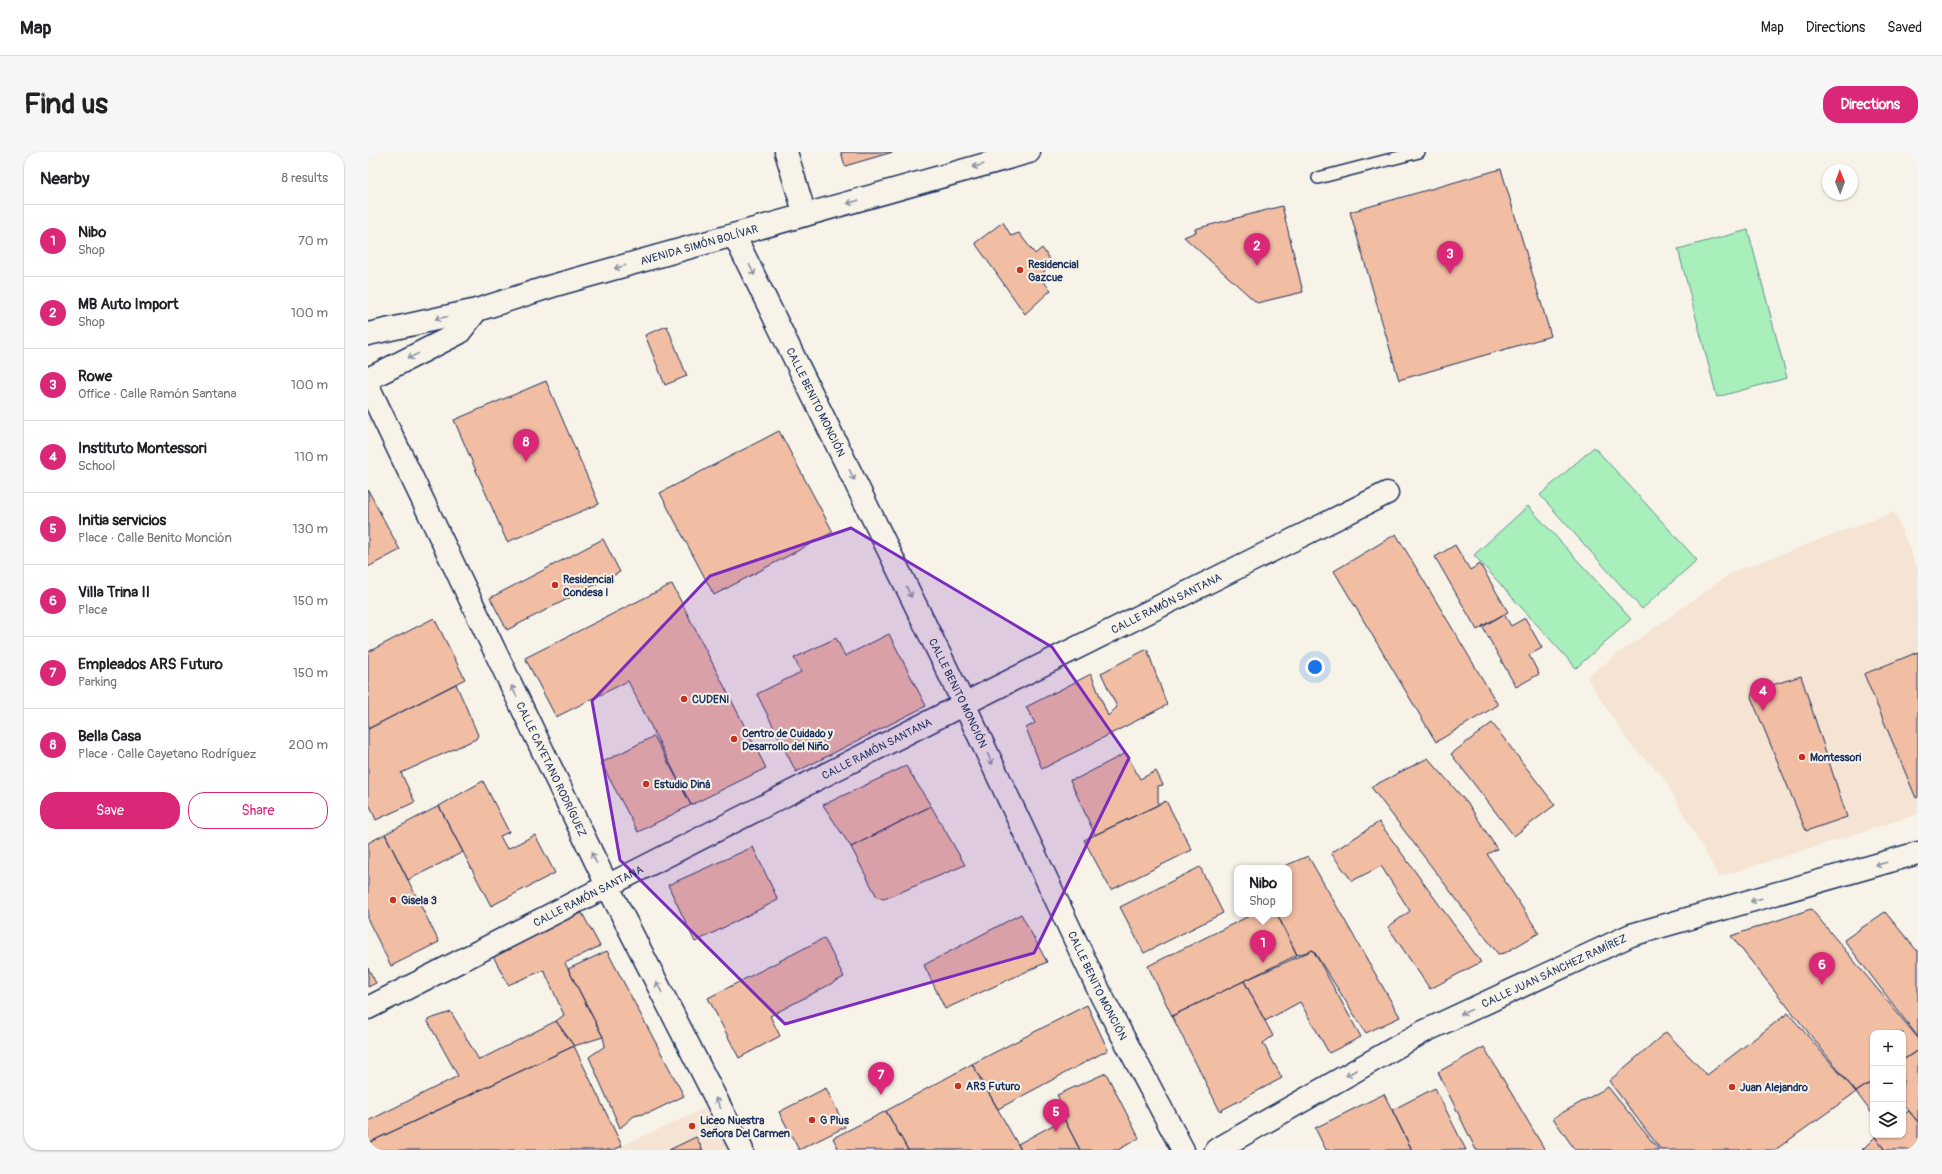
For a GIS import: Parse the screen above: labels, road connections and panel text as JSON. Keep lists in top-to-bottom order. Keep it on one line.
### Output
{"streets":{"street":["AVENIDA SIMÓN BOLÍVAR","CALLE BENITO MONCIÓN","CALLE RAMÓN SANTANA","CALLE CAYETANO RODRÍGUEZ","CALLE JUAN SÁNCHEZ RAMÍREZ"]},"crossings":[["AVENIDA SIMÓN BOLÍVAR","CALLE BENITO MONCIÓN"],["CALLE BENITO MONCIÓN","CALLE RAMÓN SANTANA"],["CALLE RAMÓN SANTANA","CALLE CAYETANO RODRÍGUEZ"]],"one_way":["AVENIDA SIMÓN BOLÍVAR","CALLE BENITO MONCIÓN","CALLE CAYETANO RODRÍGUEZ","CALLE JUAN SÁNCHEZ RAMÍREZ"],"places":["Residencial Gazcue","Residencial Condesa I","CUDENI","Centro de Cuidado y Desarrollo del Niño","Montessori","Estudio Diná","Gisela 3","ARS Futuro","Juan Alejandro","G Plus","Liceo Nuestra Señora Del Carmen"],"north":"top","page":{"header":"Map","nav":["Map","Directions","Saved"],"buttons":["Directions",["Save","Share"]],"title":"Find us","heading":["Nearby","8 results"],"list":[{"mark":"1","name":"Nibo","note":"Shop","value":"70 m"},{"mark":"2","name":"MB Auto Import","note":"Shop","value":"100 m"},{"mark":"3","name":"Rowe","note":"Office · Calle Ramón Santana","value":"100 m"},{"mark":"4","name":"Instituto Montessori","note":"School","value":"110 m"},{"mark":"5","name":"Initia servicios","note":"Place · Calle Benito Monción","value":"130 m"},{"mark":"6","name":"Villa Trina II","note":"Place","value":"150 m"},{"mark":"7","name":"Empleados ARS Futuro","note":"Parking","value":"150 m"},{"mark":"8","name":"Bella Casa","note":"Place · Calle Cayetano Rodríguez","value":"200 m"}],"pins":["2","3","8","4","1","6","7","5"],"popup":["Nibo","Shop"],"map_buttons":["+","−"]}}
